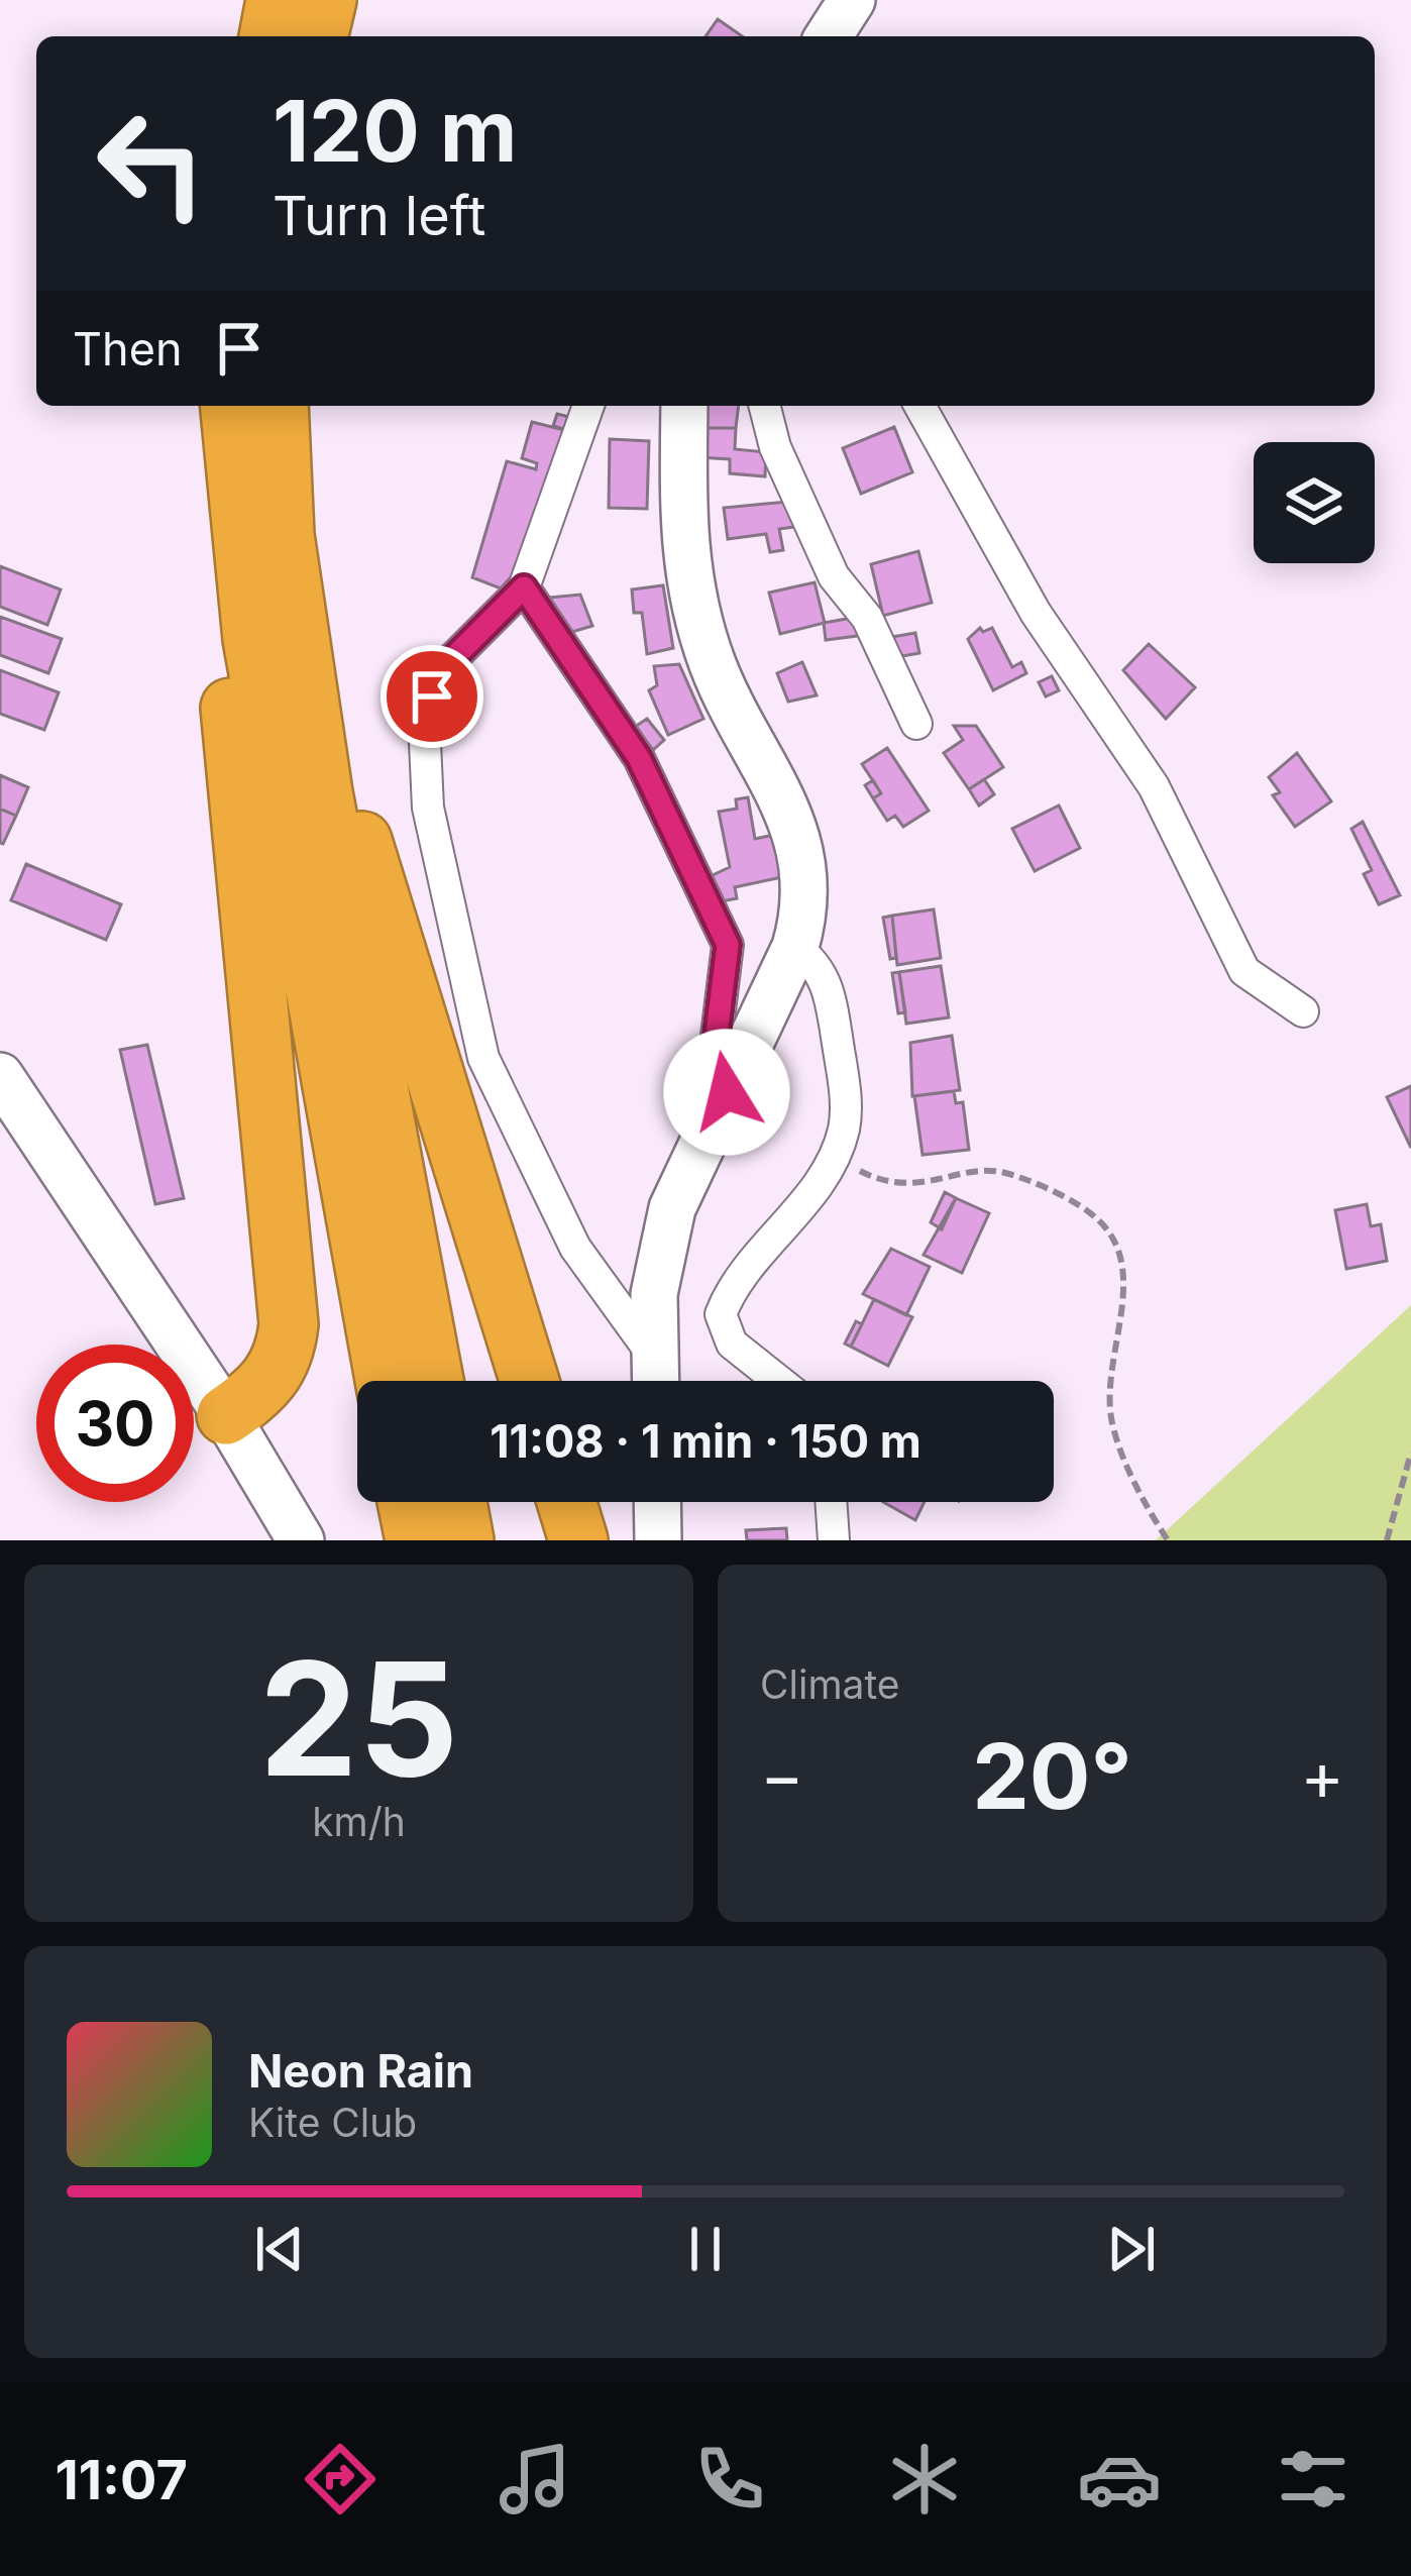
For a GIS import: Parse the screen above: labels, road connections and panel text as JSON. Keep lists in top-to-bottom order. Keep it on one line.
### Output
{"page":{"turn":["120 m","Turn left"],"then":"Then","limit":"30","trip":"11:08 · 1 min · 150 m","tile":[["25","km/h"],"Climate"],"heat":["−","20°","+"],"song":["Neon Rain","Kite Club"],"tabs":"11:07"}}
